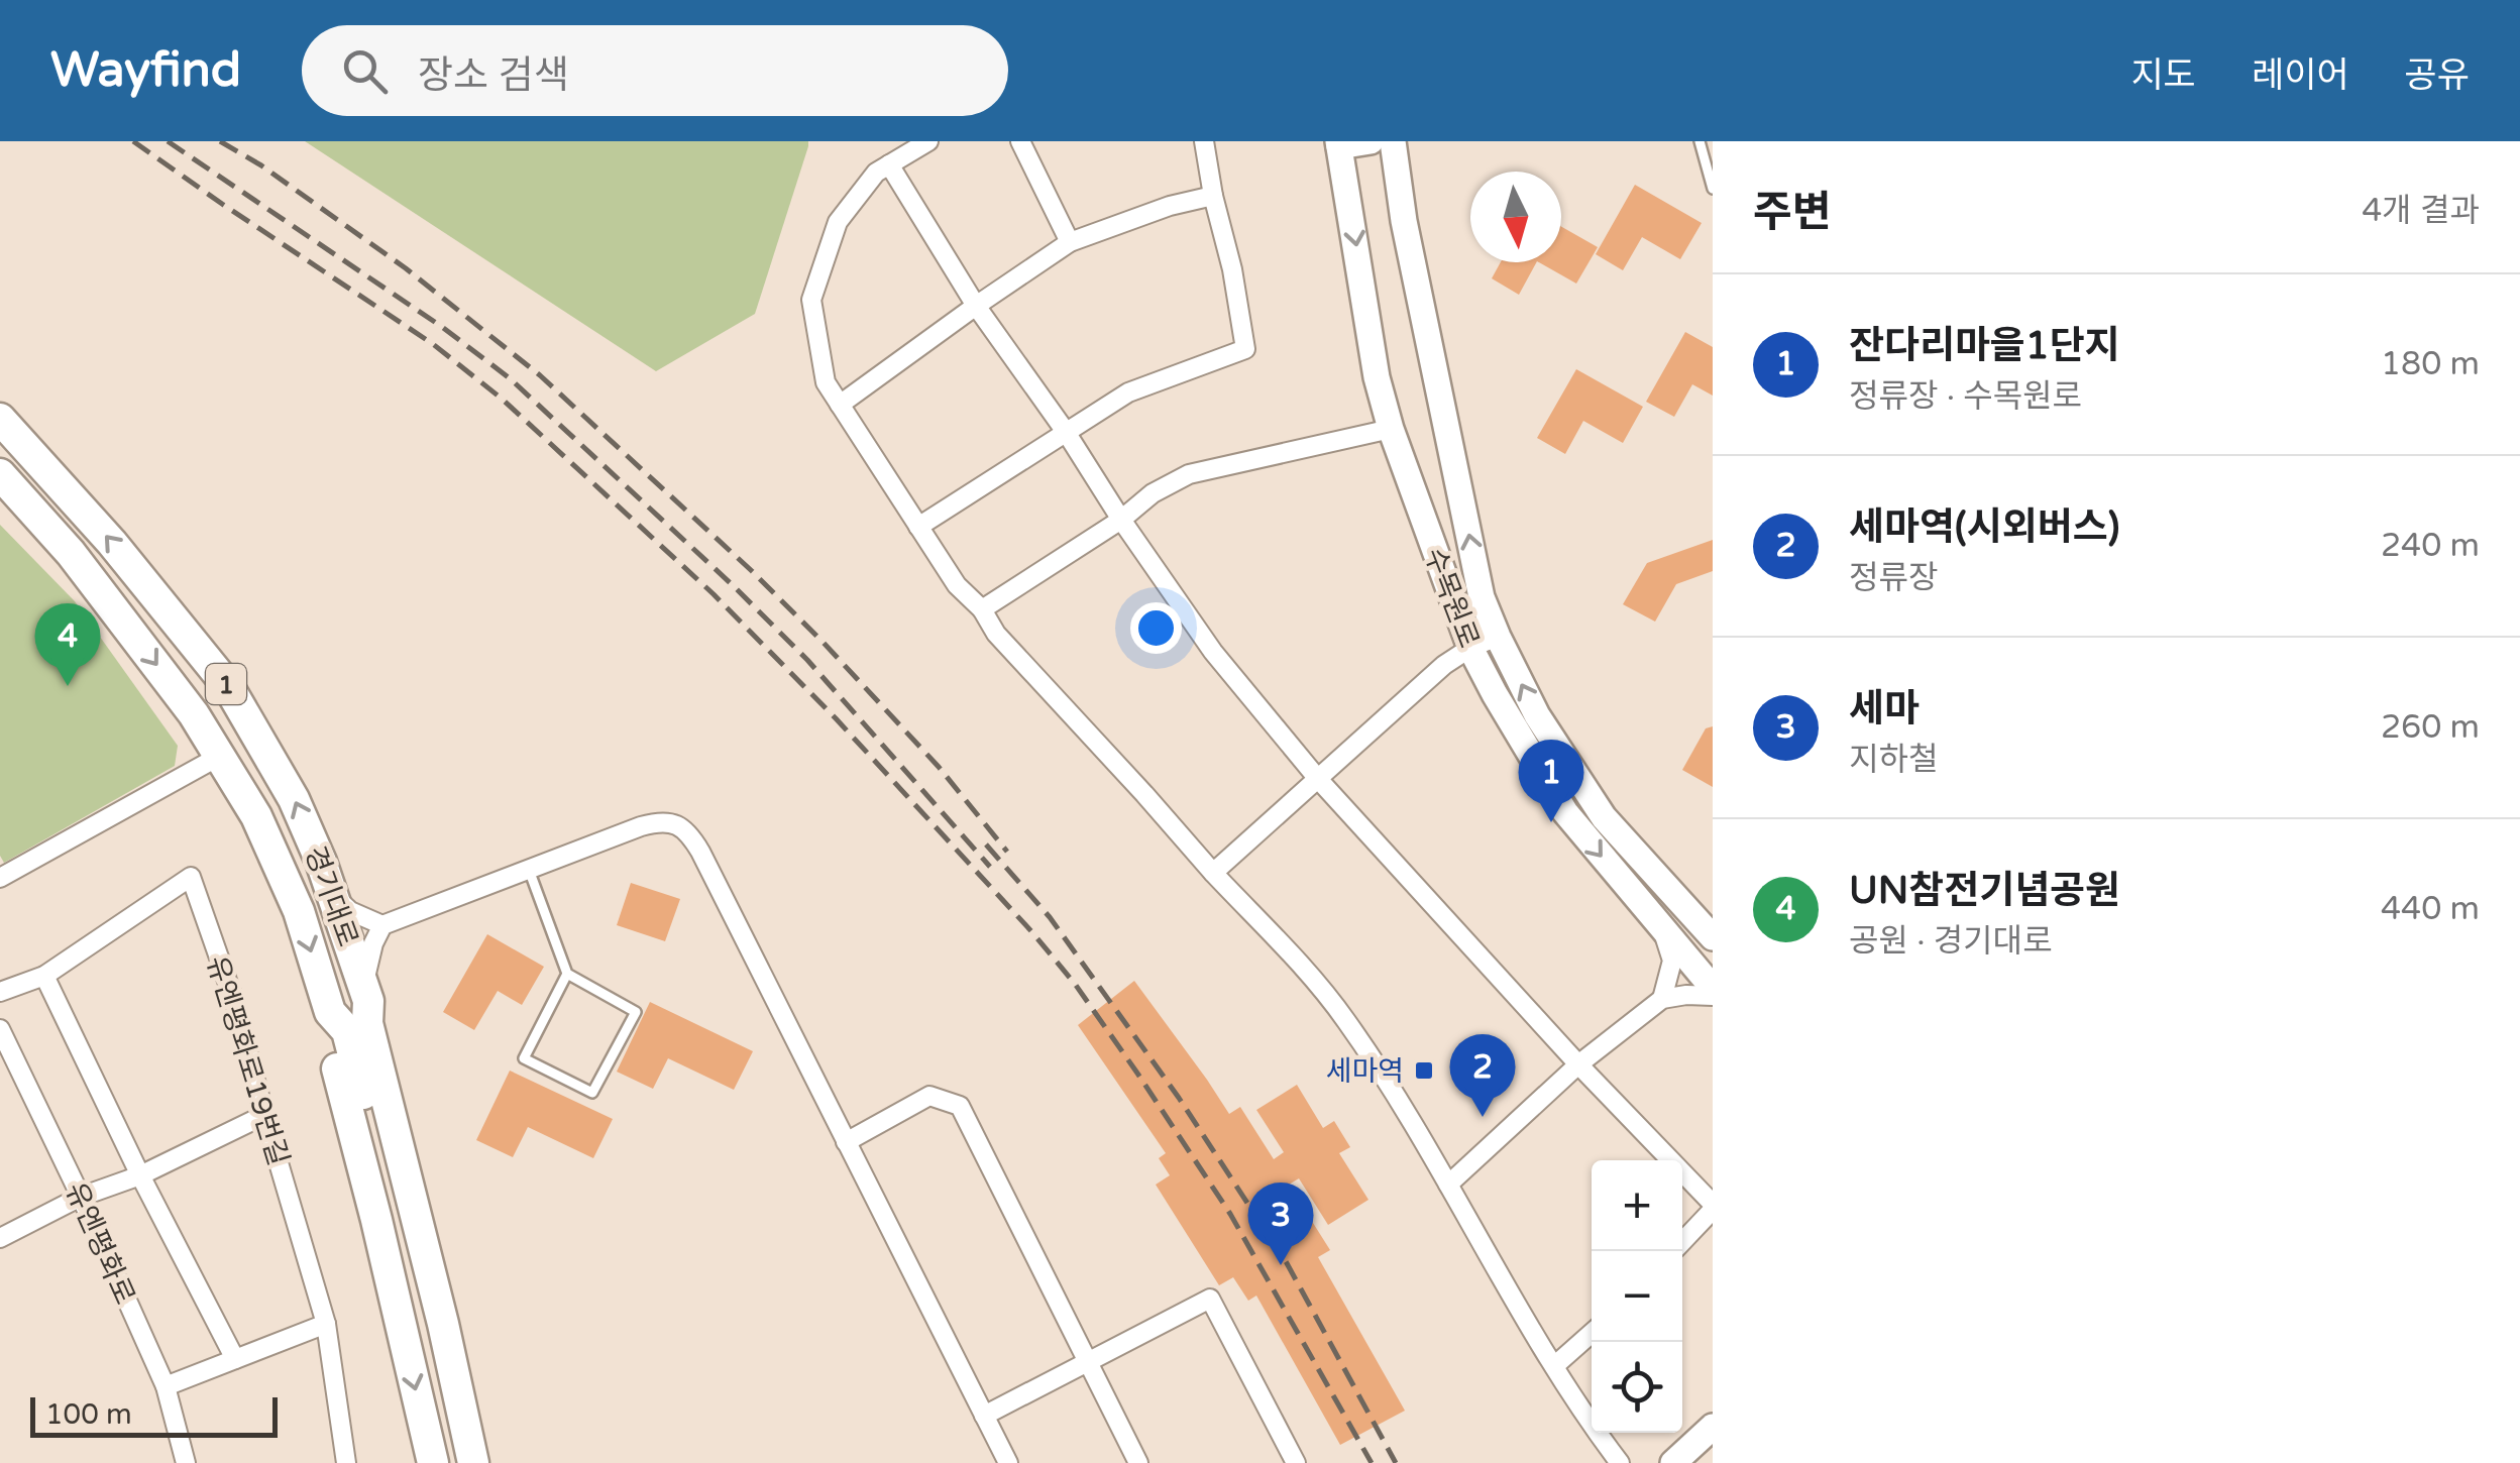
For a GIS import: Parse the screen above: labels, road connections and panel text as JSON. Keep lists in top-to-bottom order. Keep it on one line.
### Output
{"streets":{"main road":["1","경기대로"],"street":["수목원로","유엔평화로19번길","유엔평화로"]},"places":{"transit":["세마역"]},"scale_bar":"100 m","north":"bottom","page":{"header":"Wayfind","search":"장소 검색","nav":["지도","레이어","공유"],"heading":["주변","4개 결과"],"list":[{"mark":"1","name":"잔다리마을1단지","note":"정류장 · 수목원로","value":"180 m"},{"mark":"2","name":"세마역(시외버스)","note":"정류장","value":"240 m"},{"mark":"3","name":"세마","note":"지하철","value":"260 m"},{"mark":"4","name":"UN참전기념공원","note":"공원 · 경기대로","value":"440 m"}],"pins":["4","1","2","3"],"map_buttons":["+","−"],"scale":"100 m"}}
